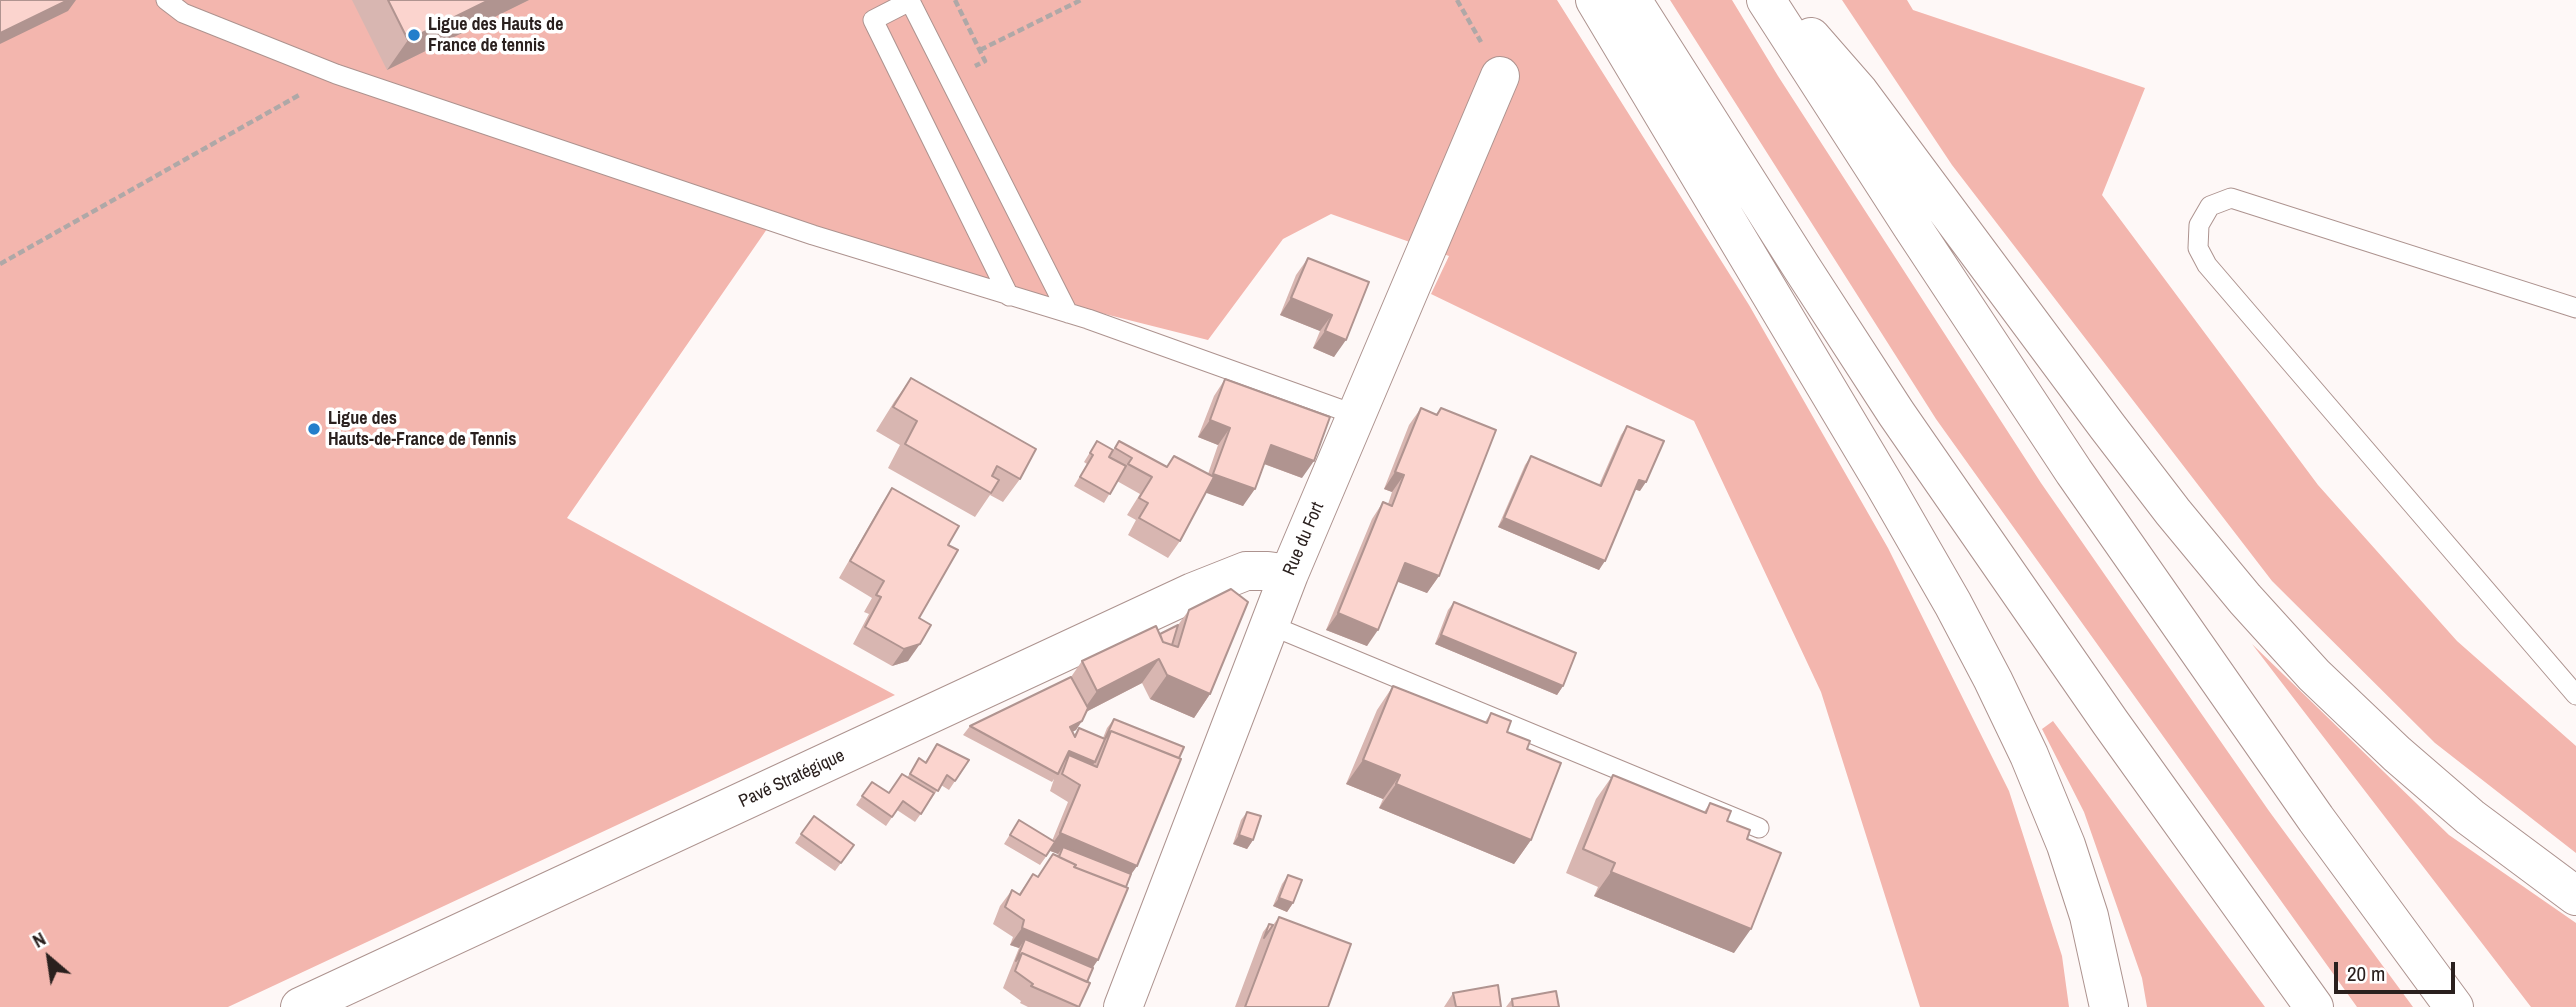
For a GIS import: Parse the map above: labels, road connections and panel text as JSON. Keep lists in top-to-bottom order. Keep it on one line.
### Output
{"streets":{"main road":["Rue du Fort","Pavé Stratégique"]},"crossings":[["Rue du Fort","Pavé Stratégique"]],"places":["Ligue des Hauts de France de tennis","Ligue des Hauts-de-France de Tennis"],"scale_bar":"20 m","north":"top left"}
